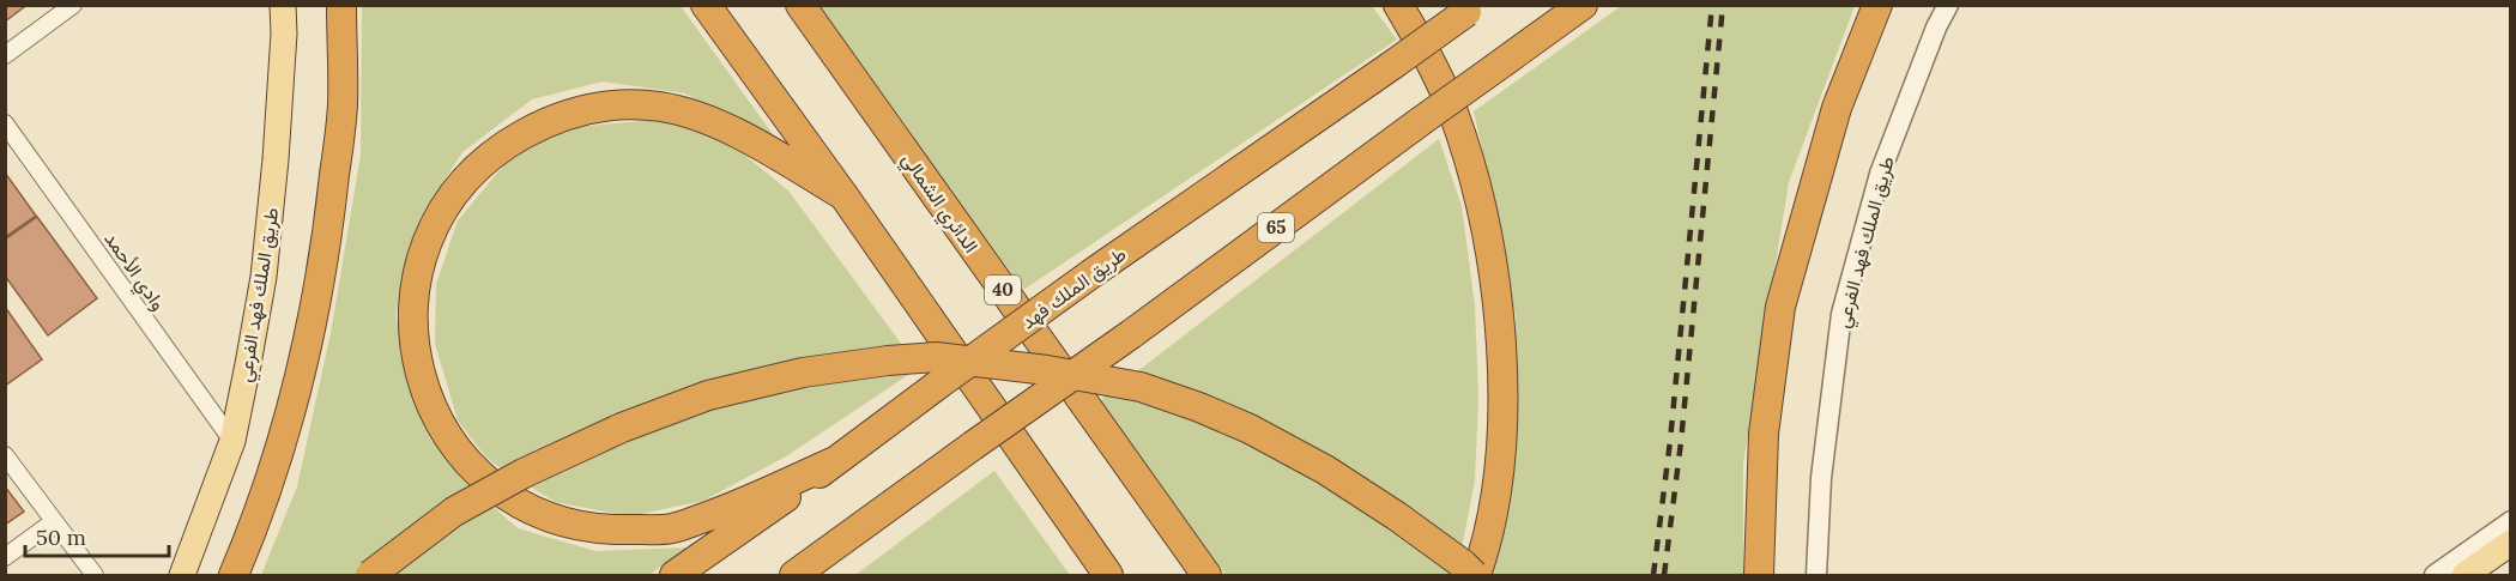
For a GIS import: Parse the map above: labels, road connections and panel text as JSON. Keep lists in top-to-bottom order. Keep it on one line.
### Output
{"streets":{"highway":["الدائري الشمالي","65","طريق الملك فهد","40"],"main road":["طريق الملك فهد الفرعي"],"street":["وادي الأحمد"]},"crossings":[["طريق الملك فهد الفرعي","وادي الأحمد"]],"scale_bar":"50 m"}
